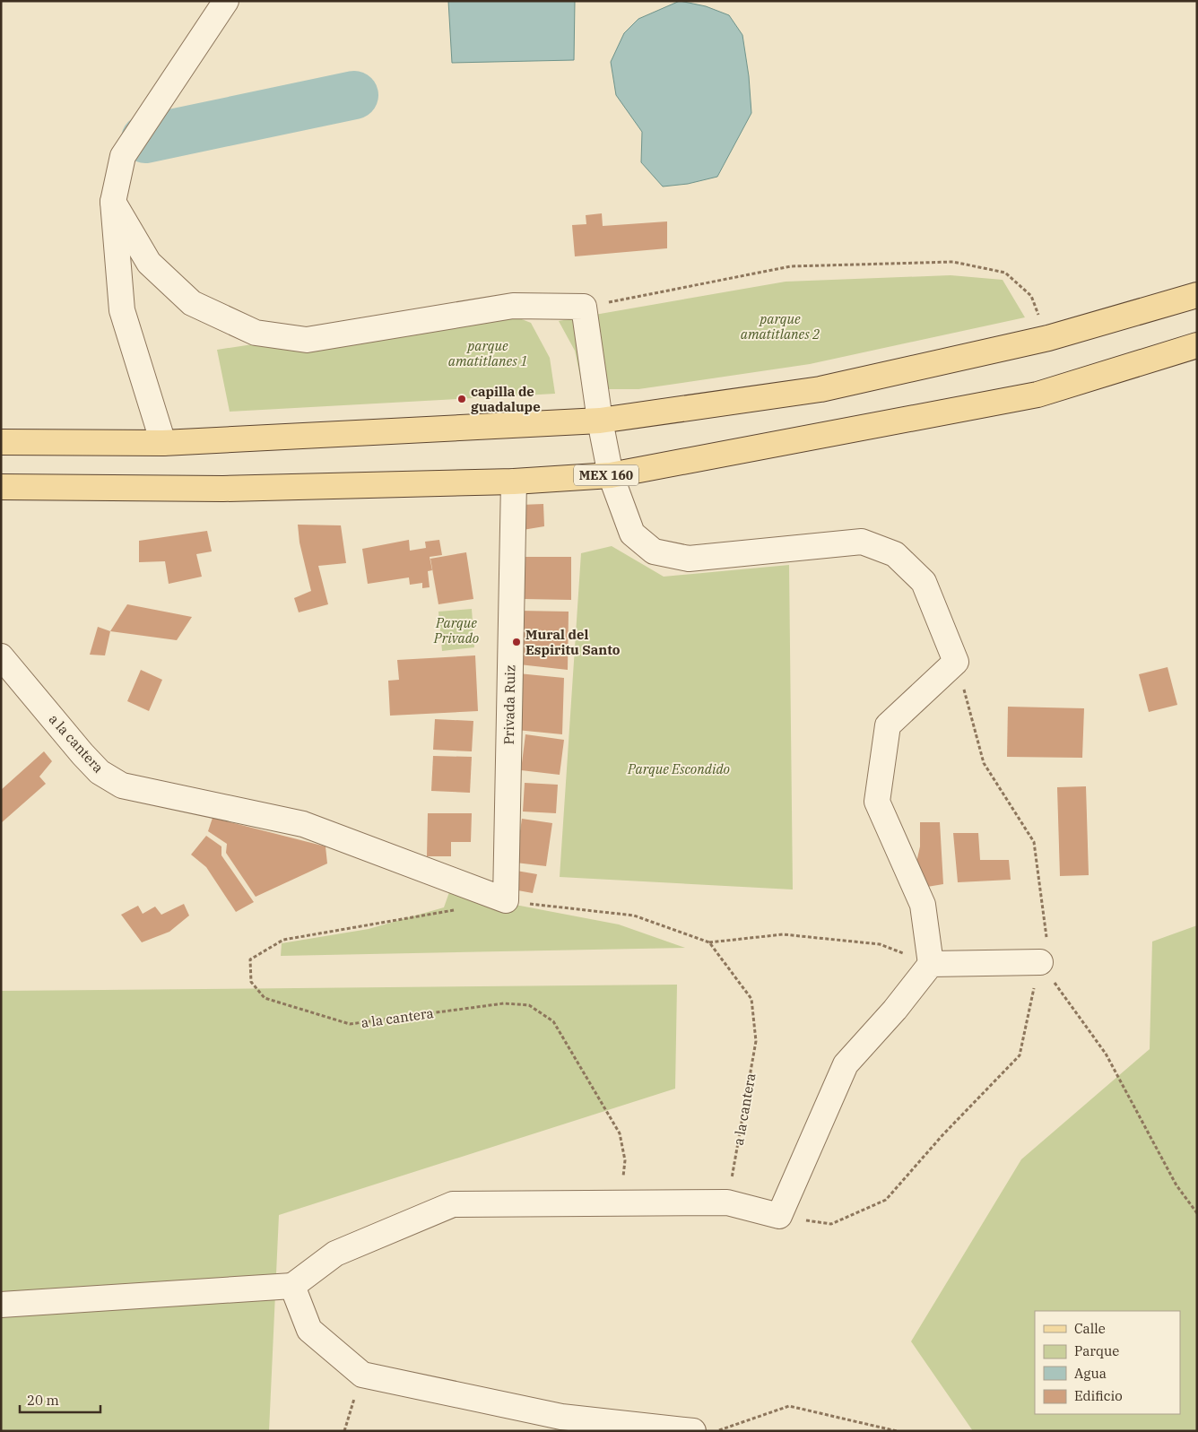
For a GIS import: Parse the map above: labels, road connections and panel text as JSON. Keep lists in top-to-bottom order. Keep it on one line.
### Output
{"streets":{"main road":["MEX 160"],"street":["Privada Ruiz","a la cantera"]},"crossings":[["MEX 160","Privada Ruiz"],["Privada Ruiz","a la cantera"]],"parks":["parque amatitlanes 2","parque amatitlanes 1","Parque Privado","Parque Escondido"],"places":["capilla de guadalupe","Mural del Espiritu Santo"],"legend":["Calle","Parque","Agua","Edificio"],"scale_bar":"20 m"}
